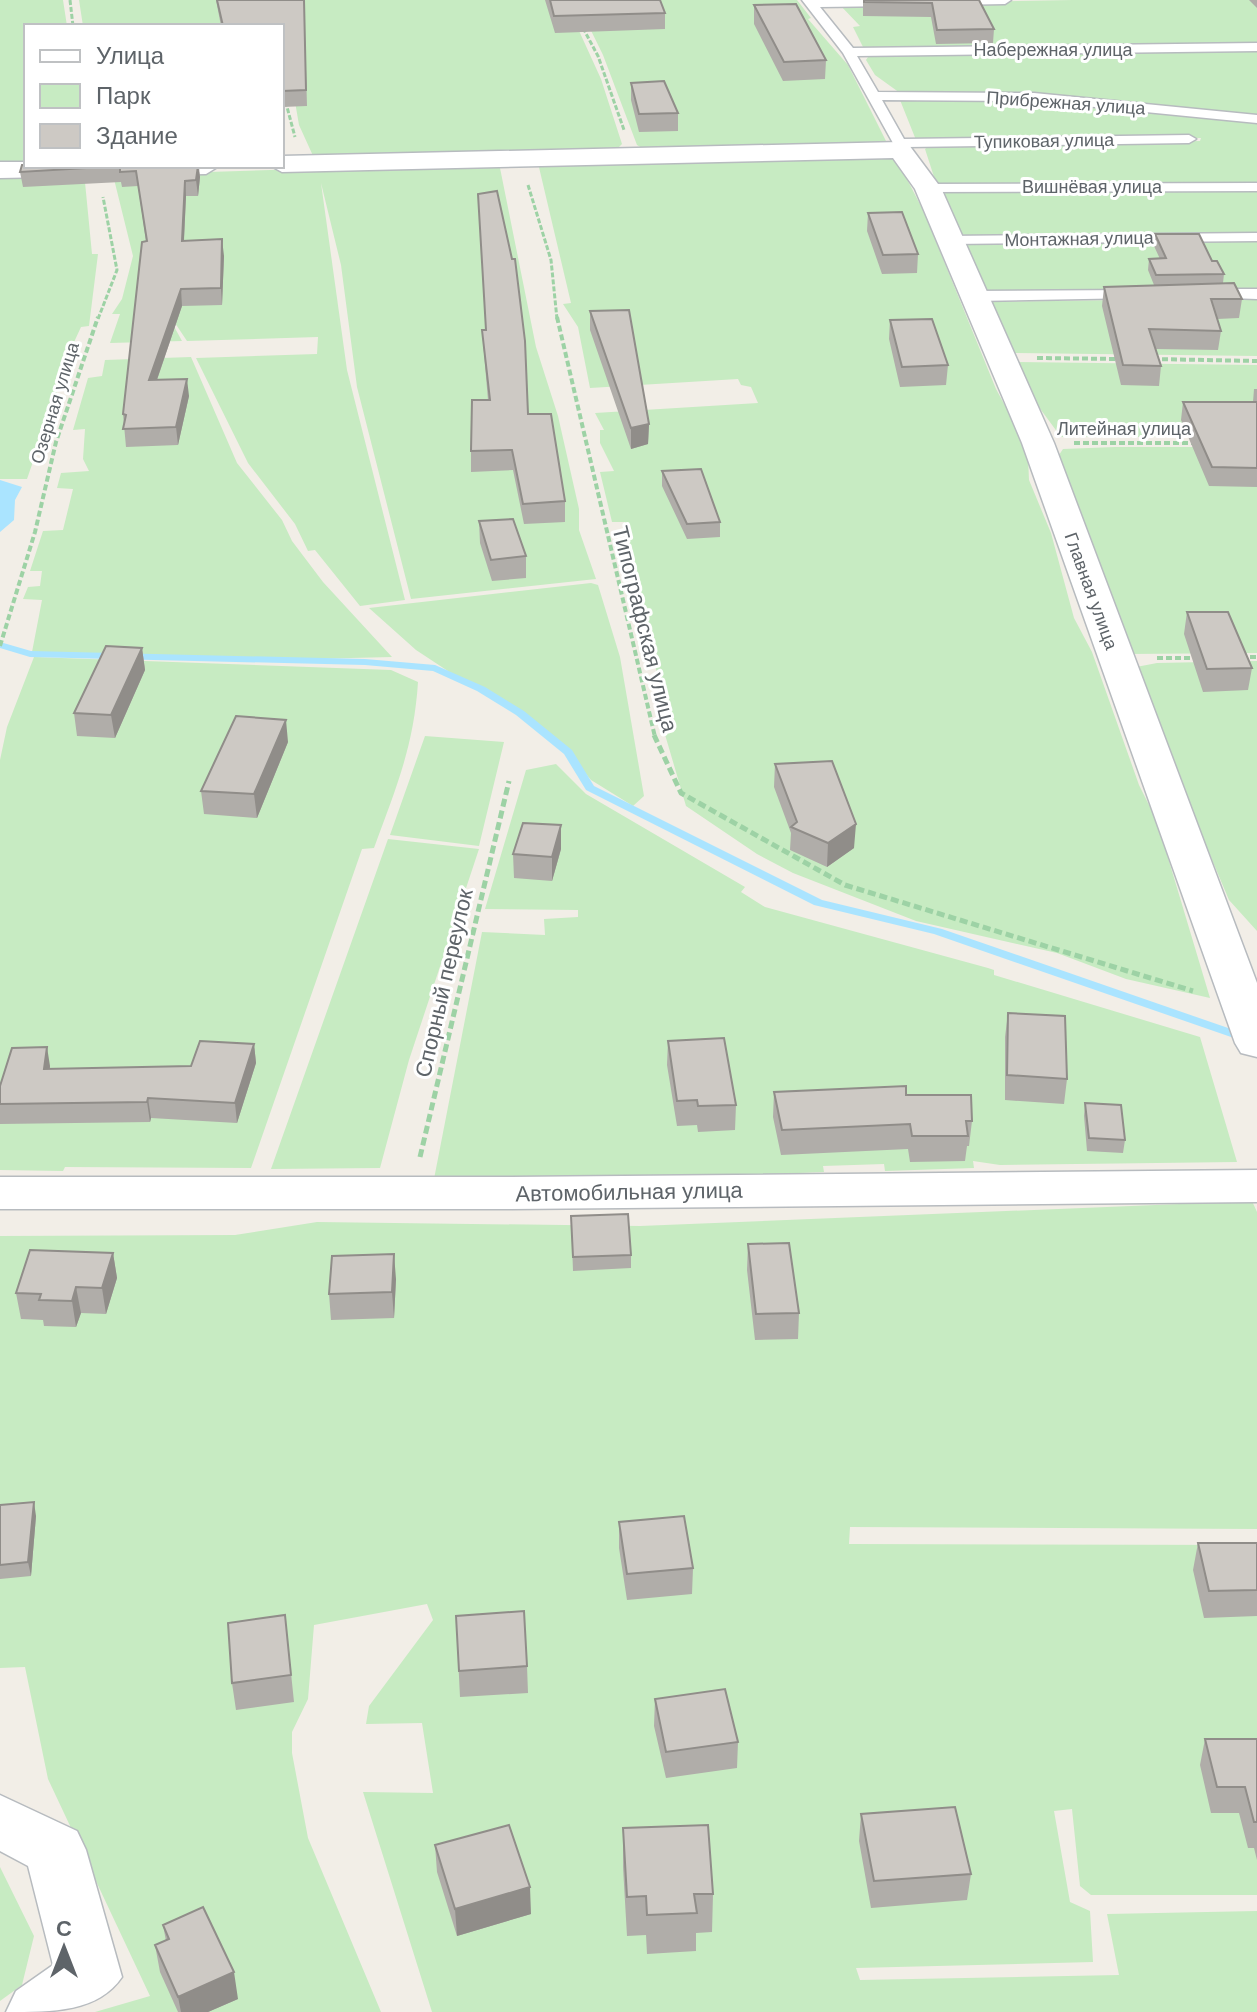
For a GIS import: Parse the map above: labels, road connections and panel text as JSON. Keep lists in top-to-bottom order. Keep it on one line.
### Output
{"streets":{"street":["Главная улица","Автомобильная улица"],"lane":["Набережная улица","Прибрежная улица","Тупиковая улица","Вишнёвая улица","Монтажная улица"],"path":["Озерная улица","Литейная улица","Типографская улица","Спорный переулок"]},"crossings":[["Тупиковая улица","Главная улица"],["Вишнёвая улица","Главная улица"],["Монтажная улица","Главная улица"],["Литейная улица","Главная улица"],["Главная улица","Типографская улица"],["Спорный переулок","Автомобильная улица"]],"legend":["Улица","Парк","Здание"],"north":"top"}
